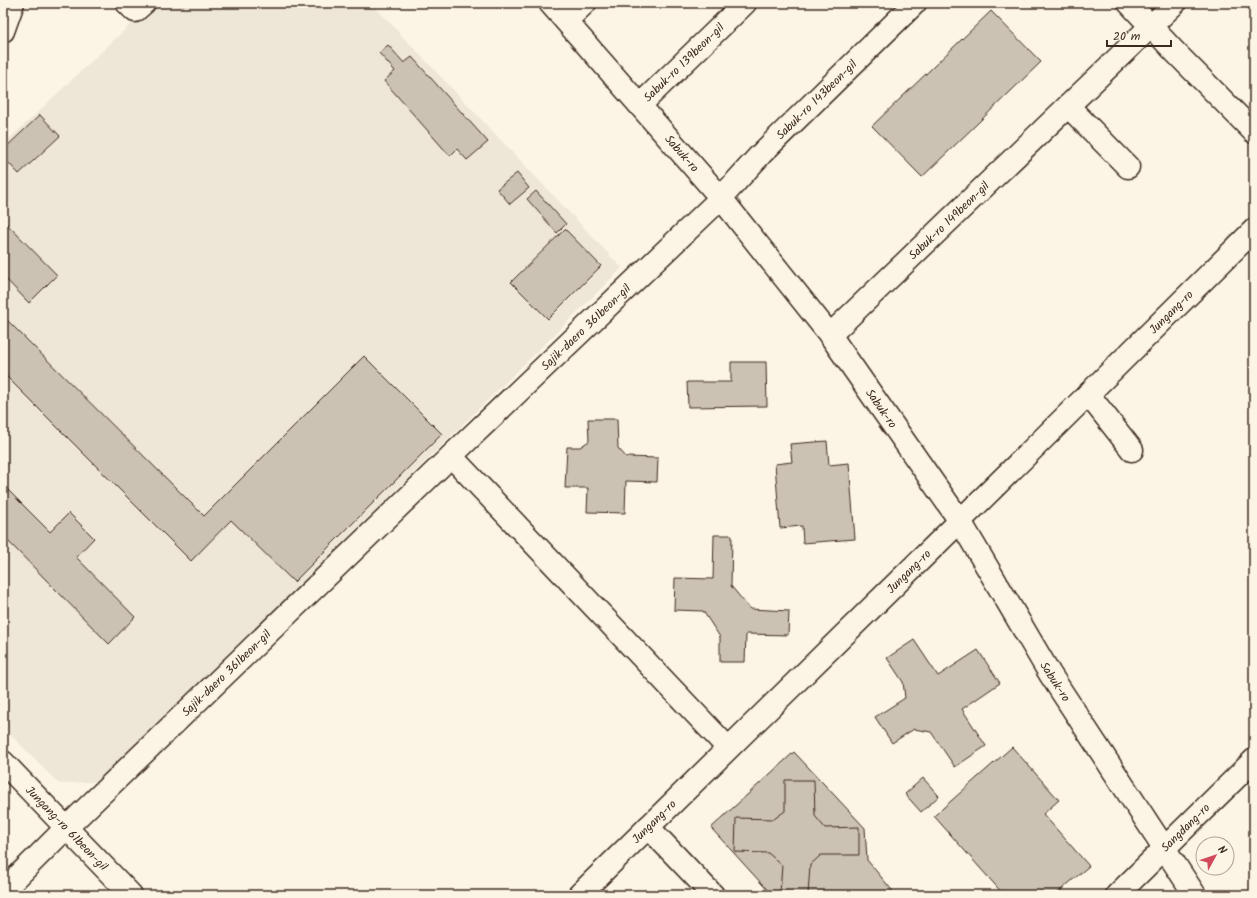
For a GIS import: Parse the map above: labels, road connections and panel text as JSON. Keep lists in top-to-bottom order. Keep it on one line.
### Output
{"streets":{"street":["Sabuk-ro 139beon-gil","Sabuk-ro 143beon-gil","Sabuk-ro","Sabuk-ro 149beon-gil","Jungang-ro","Sajik-daero 361beon-gil","Sangdang-ro","Jungang-ro 61beon-gil"]},"crossings":[["Sabuk-ro 139beon-gil","Sabuk-ro"],["Sabuk-ro 143beon-gil","Sabuk-ro"],["Sabuk-ro 143beon-gil","Sajik-daero 361beon-gil"],["Sabuk-ro","Sabuk-ro 149beon-gil"],["Sabuk-ro","Jungang-ro"],["Sabuk-ro","Sajik-daero 361beon-gil"],["Sabuk-ro","Sangdang-ro"],["Sajik-daero 361beon-gil","Jungang-ro 61beon-gil"]],"scale_bar":"20 m","north":"top right"}
